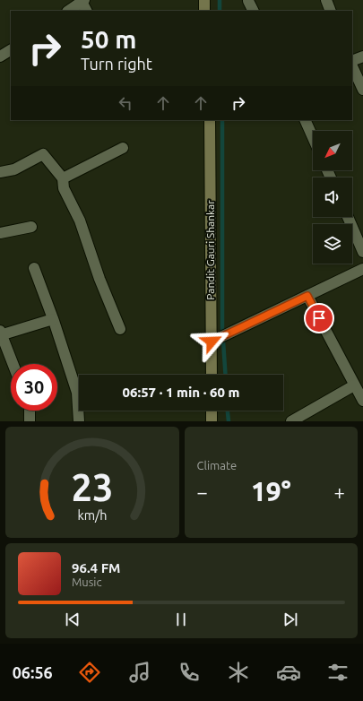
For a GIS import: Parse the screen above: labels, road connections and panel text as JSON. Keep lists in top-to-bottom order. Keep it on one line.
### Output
{"streets":{"street":["Pandit Gauri Shankar"]},"north":"bottom left","page":{"turn":["50 m","Turn right"],"limit":"30","trip":"06:57 · 1 min · 60 m","tile":"Climate","heat":["−","19°","+"],"song":["96.4 FM","Music"],"tabs":"06:56","gauge":["23","km/h"]}}
